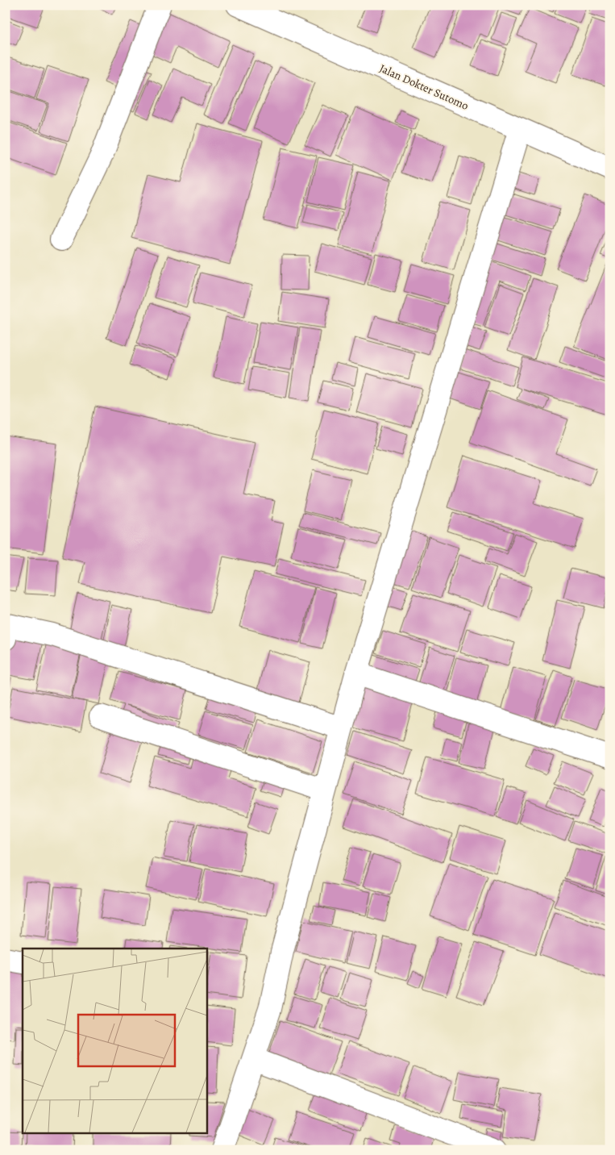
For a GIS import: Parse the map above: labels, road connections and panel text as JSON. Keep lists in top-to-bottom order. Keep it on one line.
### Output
{"streets":{"street":["Jalan Dokter Sutomo"]}}
